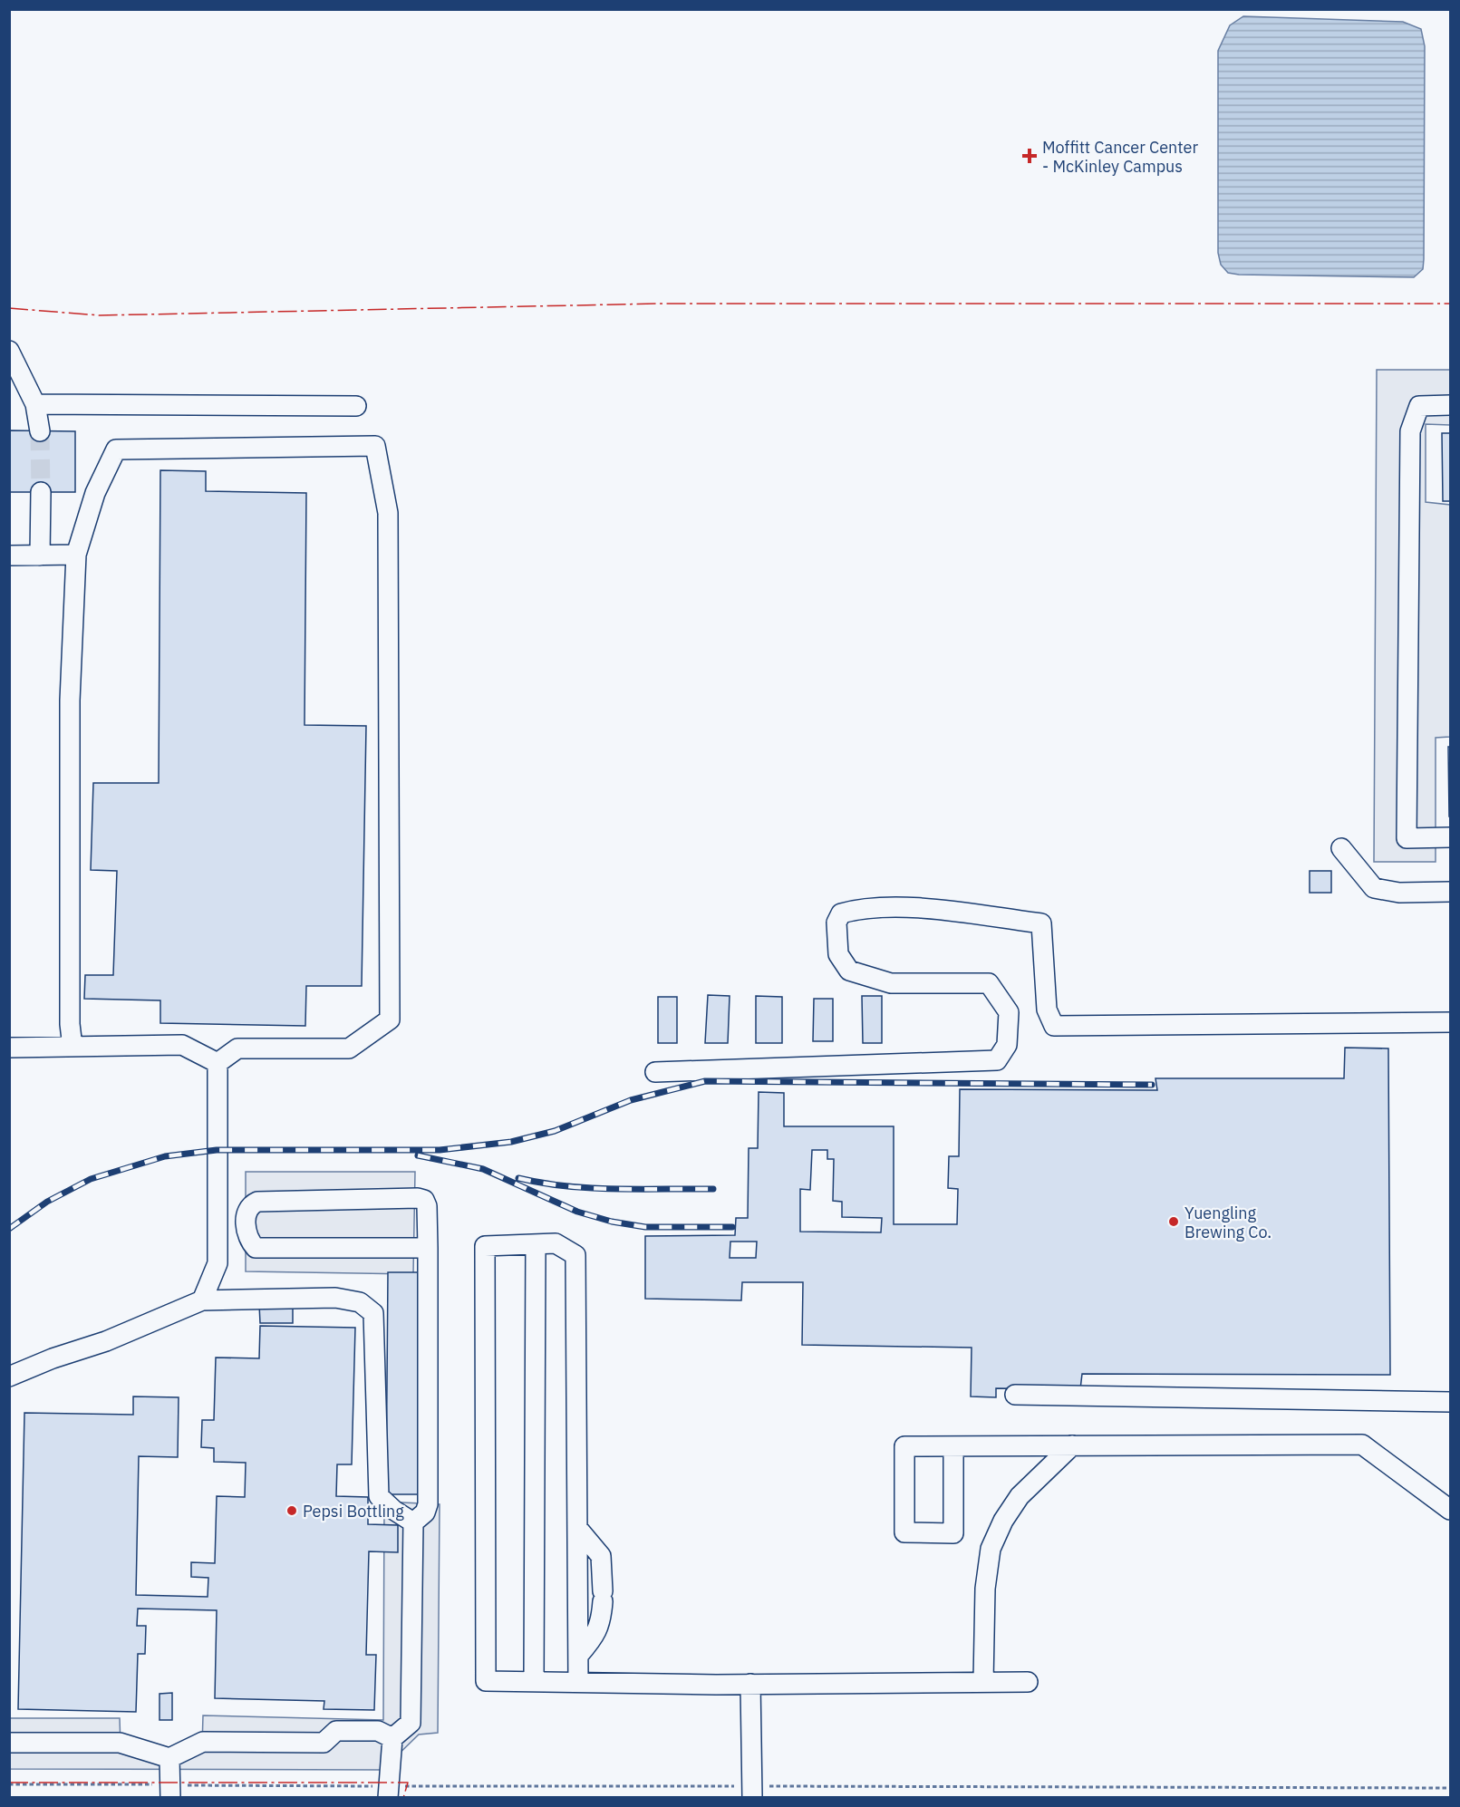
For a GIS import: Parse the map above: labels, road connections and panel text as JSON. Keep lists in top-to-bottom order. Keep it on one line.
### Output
{"places":{"health":["Moffitt Cancer Center - McKinley Campus"],"other":["Yuengling Brewing Co.","Pepsi Bottling"]}}
